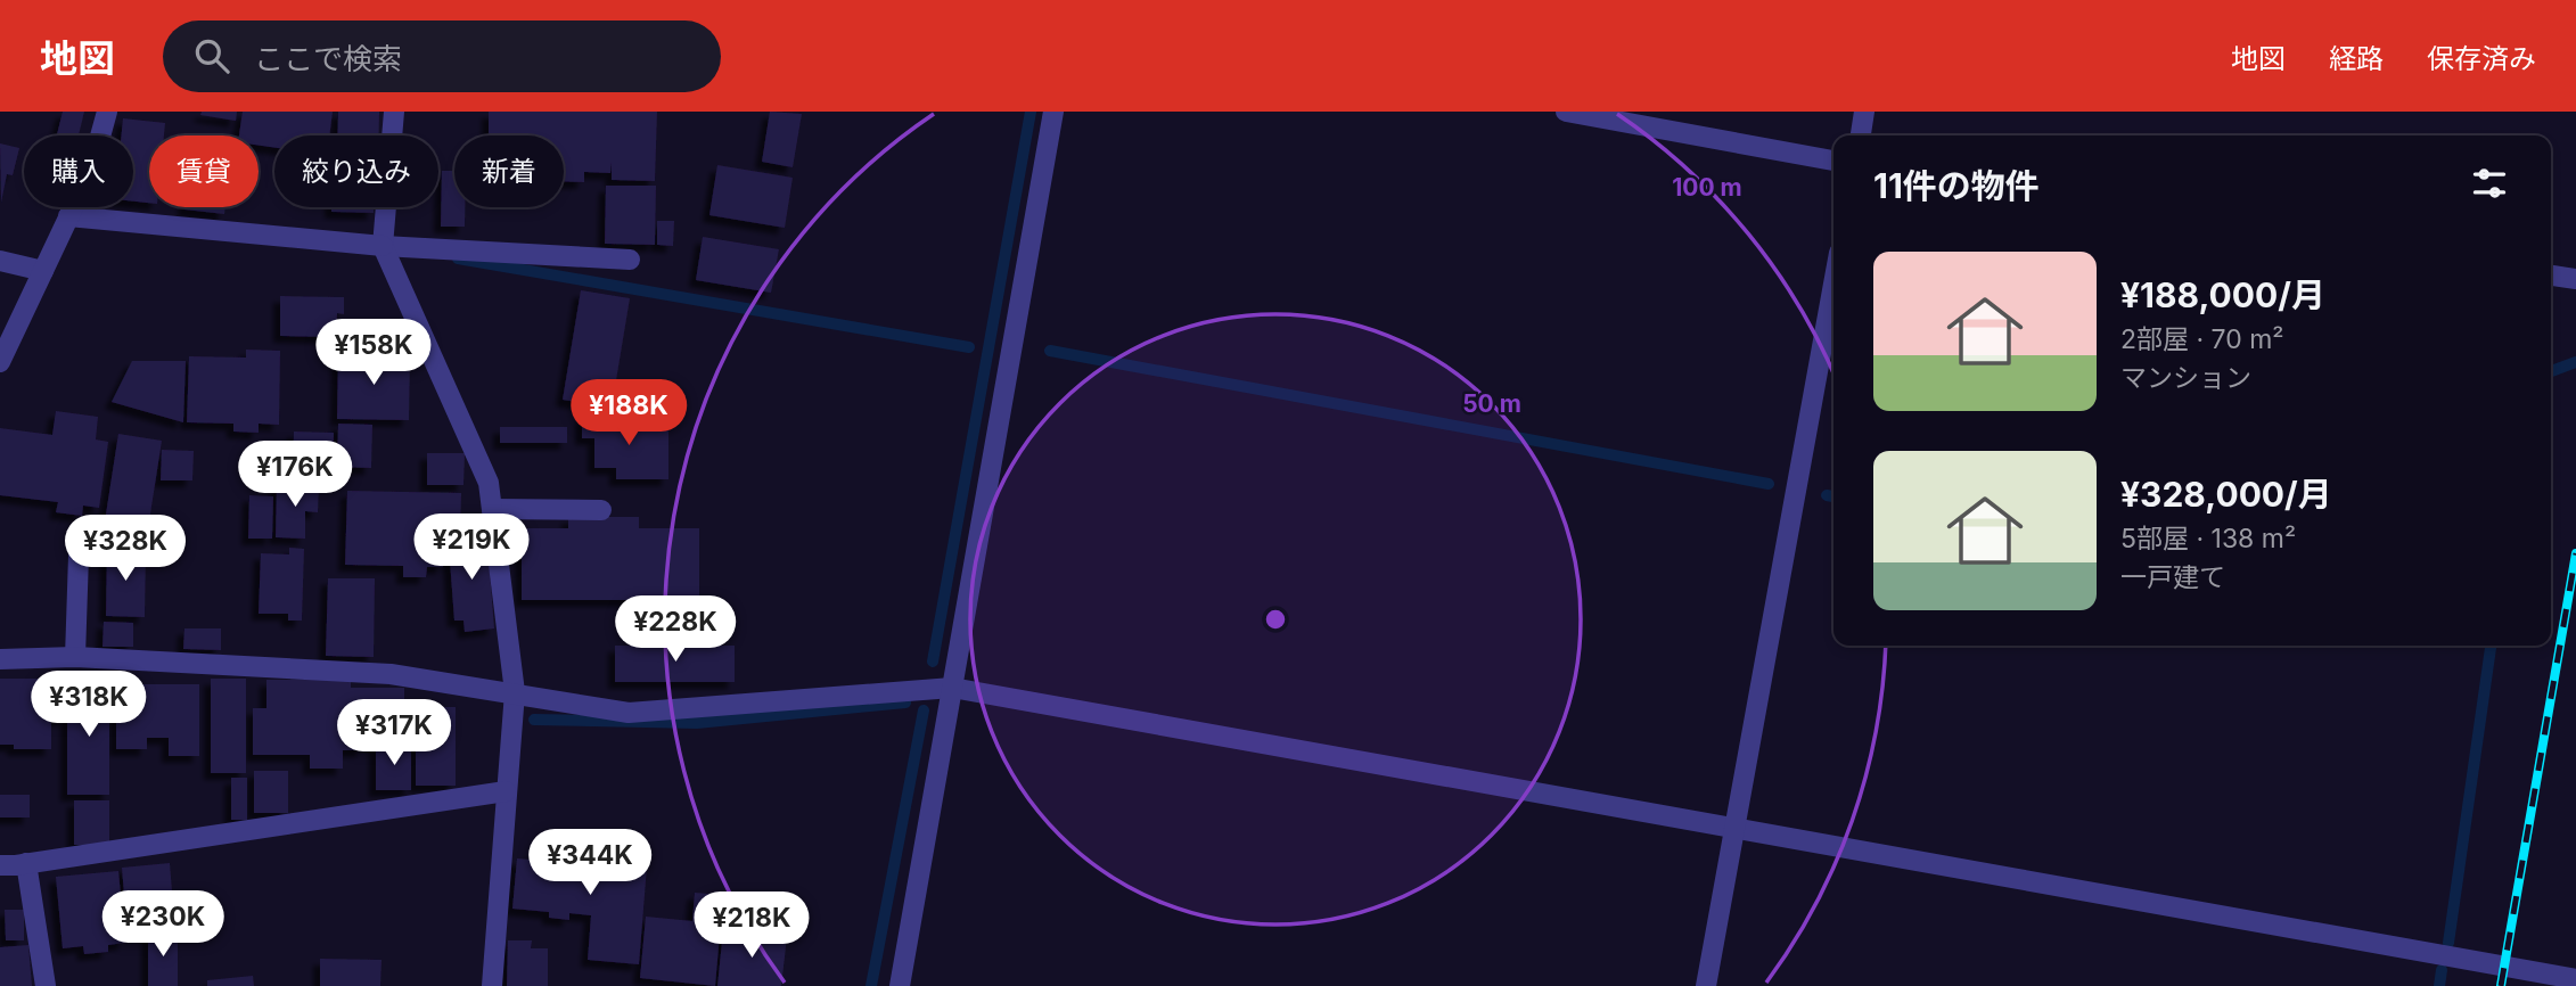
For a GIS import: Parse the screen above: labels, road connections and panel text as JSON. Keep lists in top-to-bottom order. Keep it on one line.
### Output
{"page":{"header":"地図","search":"ここで検索","nav":["地図","経路","保存済み"],"chip":["購入","賃貸","絞り込み","新着"],"heading":"11件の物件","list":[{"name":"¥188,000/月","note":"2部屋 · 70 m² · マンション"},{"name":"¥328,000/月","note":"5部屋 · 138 m² · 一戸建て"}],"price":["¥158K","¥188K","¥176K","¥219K","¥328K","¥228K","¥318K","¥317K","¥344K","¥230K","¥218K"]},"rings":["100 m","50 m"]}
